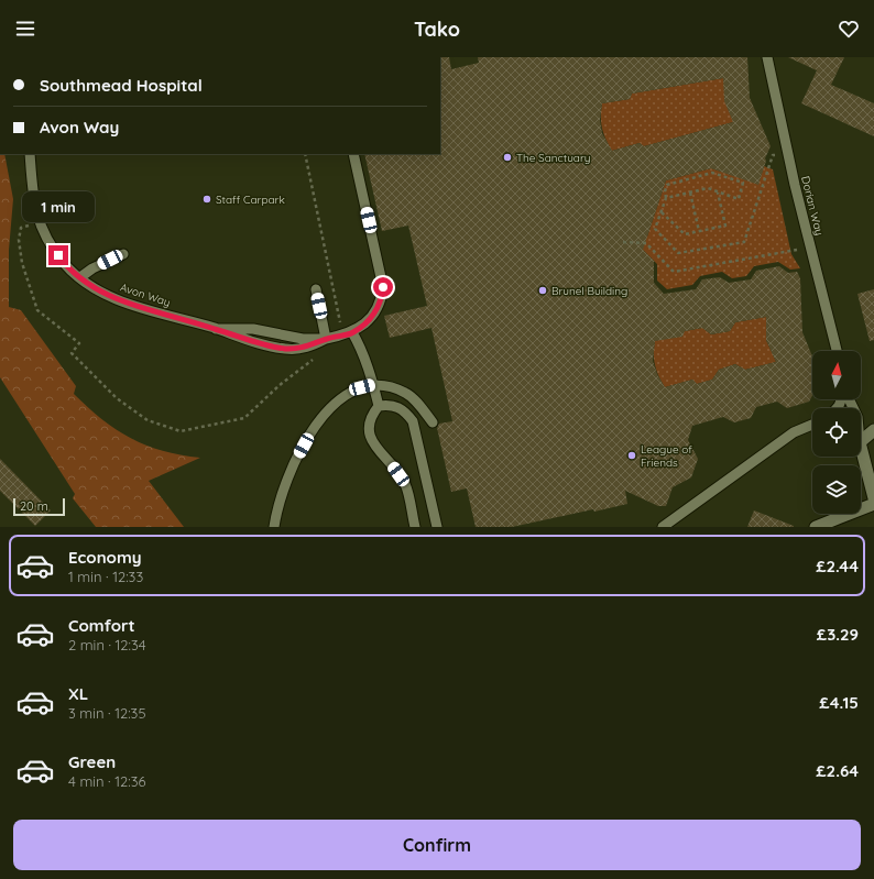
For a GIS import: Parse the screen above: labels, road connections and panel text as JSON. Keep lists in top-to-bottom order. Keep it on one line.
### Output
{"streets":{"lane":["Dorian Way","Avon Way"]},"places":["The Sanctuary","Staff Carpark","Brunel Building","League of Friends"],"scale_bar":"20 m","north":"top","page":{"header":"Tako","banner":["Southmead Hospital","Avon Way"],"bubble":"1 min","scale":"20 m","list":[{"name":"Economy","note":"1 min · 12:33","value":"£2.44"},{"name":"Comfort","note":"2 min · 12:34","value":"£3.29"},{"name":"XL","note":"3 min · 12:35","value":"£4.15"},{"name":"Green","note":"4 min · 12:36","value":"£2.64"}],"buttons":"Confirm"}}
